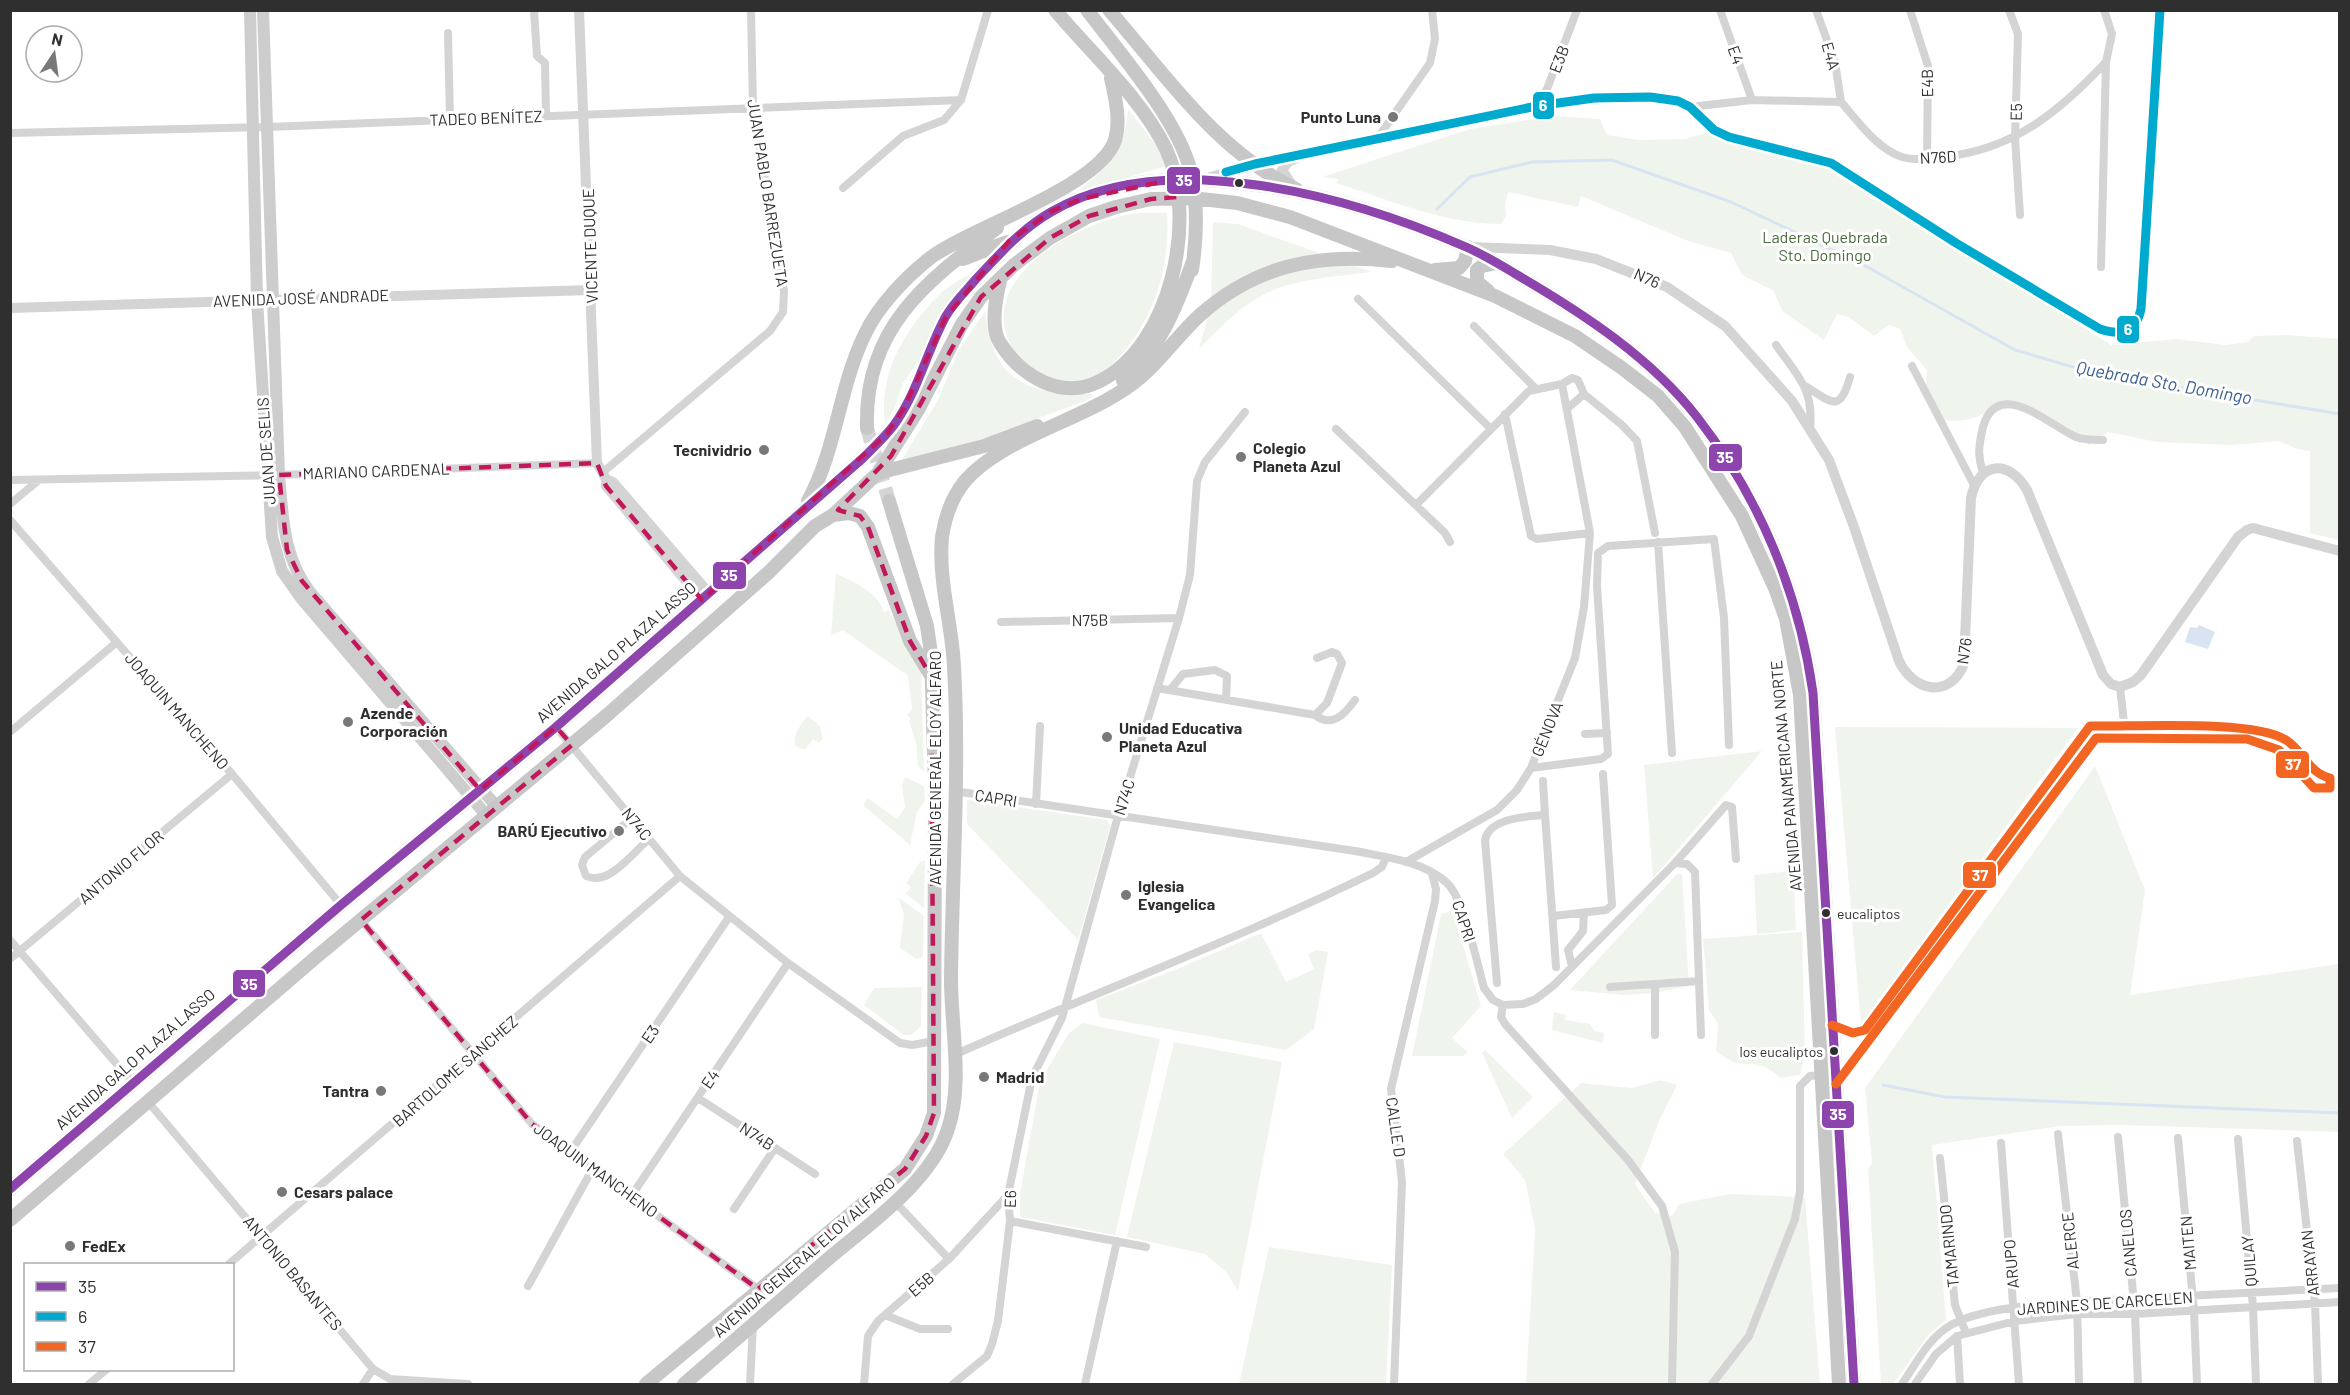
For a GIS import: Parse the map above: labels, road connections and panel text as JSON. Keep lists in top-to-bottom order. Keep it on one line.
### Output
{"streets":{"main road":["JUAN DE SELIS","AVENIDA GALO PLAZA LASSO","AVENIDA GENERAL ELOY ALFARO","AVENIDA PANAMERICANA NORTE"],"street":["E4","E4A","E3B","E4B","E5","TADEO BENÍTEZ","N76D","JUAN PABLO BARREZUETA","VICENTE DUQUE","N76","AVENIDA JOSÉ ANDRADE","MARIANO CARDENAL","N75B","JOAQUIN MANCHENO","GÉNOVA","N74C","CAPRI","ANTONIO FLOR","E3","BARTOLOME SANCHEZ","CALLE D","N74B","E6","ALERCE","CANELOS","MAITEN","TAMARINDO","QUILAY","ARRAYAN","ARUPO","ANTONIO BASANTES","E5B","JARDINES DE CARCELEN"]},"crossings":[["E4","JOAQUIN MANCHENO"],["E4","N74C"],["E4","N74B"],["E4A","N76D"],["E4B","N76D"],["E5","N76D"],["TADEO BENÍTEZ","JUAN PABLO BARREZUETA"],["TADEO BENÍTEZ","VICENTE DUQUE"],["TADEO BENÍTEZ","JUAN DE SELIS"],["JUAN PABLO BARREZUETA","VICENTE DUQUE"],["JUAN PABLO BARREZUETA","MARIANO CARDENAL"],["VICENTE DUQUE","AVENIDA JOSÉ ANDRADE"],["VICENTE DUQUE","MARIANO CARDENAL"],["N76","AVENIDA GALO PLAZA LASSO"],["N76","AVENIDA PANAMERICANA NORTE"],["AVENIDA JOSÉ ANDRADE","JUAN DE SELIS"],["JUAN DE SELIS","MARIANO CARDENAL"],["JUAN DE SELIS","AVENIDA GALO PLAZA LASSO"],["N75B","N74C"],["AVENIDA GALO PLAZA LASSO","JOAQUIN MANCHENO"],["AVENIDA GALO PLAZA LASSO","AVENIDA PANAMERICANA NORTE"],["AVENIDA GALO PLAZA LASSO","N74C"],["JOAQUIN MANCHENO","AVENIDA GENERAL ELOY ALFARO"],["JOAQUIN MANCHENO","ANTONIO FLOR"],["JOAQUIN MANCHENO","E3"],["JOAQUIN MANCHENO","BARTOLOME SANCHEZ"],["GÉNOVA","CAPRI"],["AVENIDA GENERAL ELOY ALFARO","N74C"],["AVENIDA GENERAL ELOY ALFARO","CAPRI"],["N74C","CAPRI"],["N74C","E3"],["N74C","BARTOLOME SANCHEZ"],["N74C","E6"],["CAPRI","CALLE D"],["BARTOLOME SANCHEZ","ANTONIO BASANTES"],["E6","E5B"],["ALERCE","JARDINES DE CARCELEN"],["CANELOS","JARDINES DE CARCELEN"],["MAITEN","JARDINES DE CARCELEN"],["TAMARINDO","JARDINES DE CARCELEN"],["QUILAY","JARDINES DE CARCELEN"],["ARRAYAN","JARDINES DE CARCELEN"],["ARUPO","JARDINES DE CARCELEN"]],"water":["Quebrada Sto. Domingo"],"parks":["Laderas Quebrada Sto. Domingo"],"places":["Punto Luna","Tecnividrio","Colegio Planeta Azul","Azende Corporación","Unidad Educativa Planeta Azul","BARÚ Ejecutivo","Iglesia Evangelica","eucaliptos","los eucaliptos","Madrid","Tantra","Cesars palace","FedEx"],"lines":["transit line 6","transit line 35","transit line 37"],"legend":["35","6","37"],"north":"top"}
